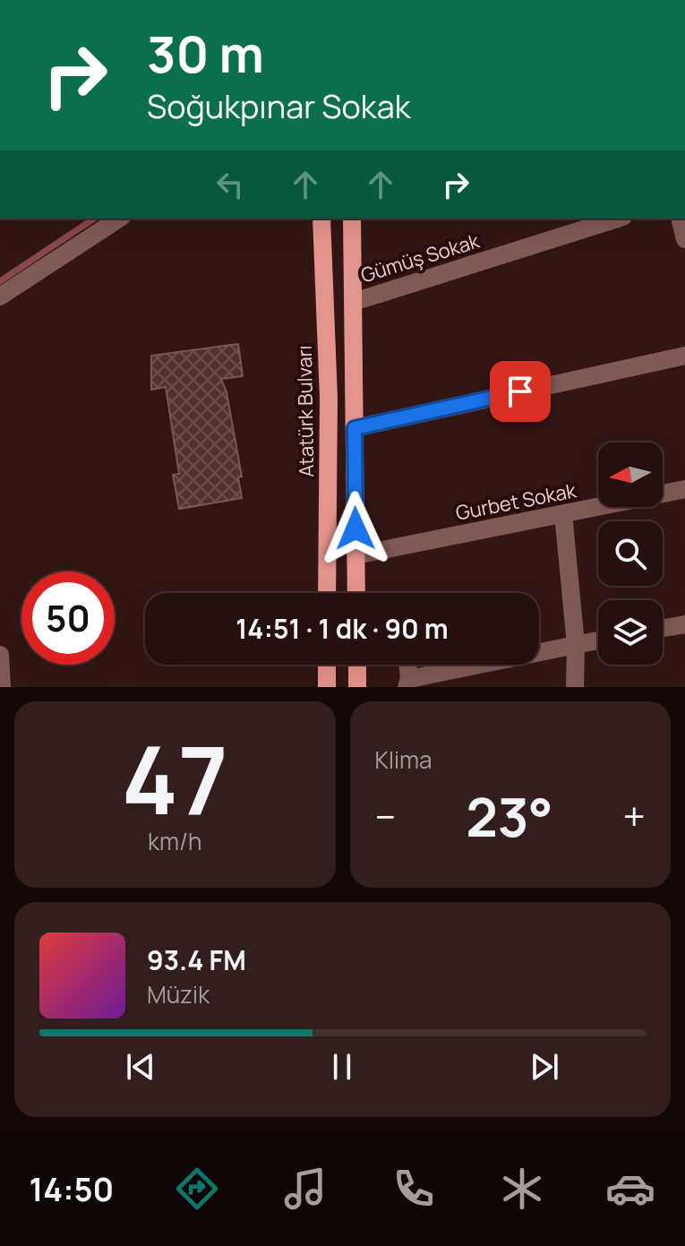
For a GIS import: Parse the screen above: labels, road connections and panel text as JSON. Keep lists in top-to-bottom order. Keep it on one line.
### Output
{"streets":{"main road":["Atatürk Bulvarı"],"street":["Gümüş Sokak","Gurbet Sokak"]},"north":"left","page":{"turn":["30 m","Soğukpınar Sokak"],"limit":"50","trip":"14:51 · 1 dk · 90 m","tile":[["47","km/h"],"Klima"],"heat":["−","23°","+"],"song":["93.4 FM","Müzik"],"tabs":"14:50"}}
